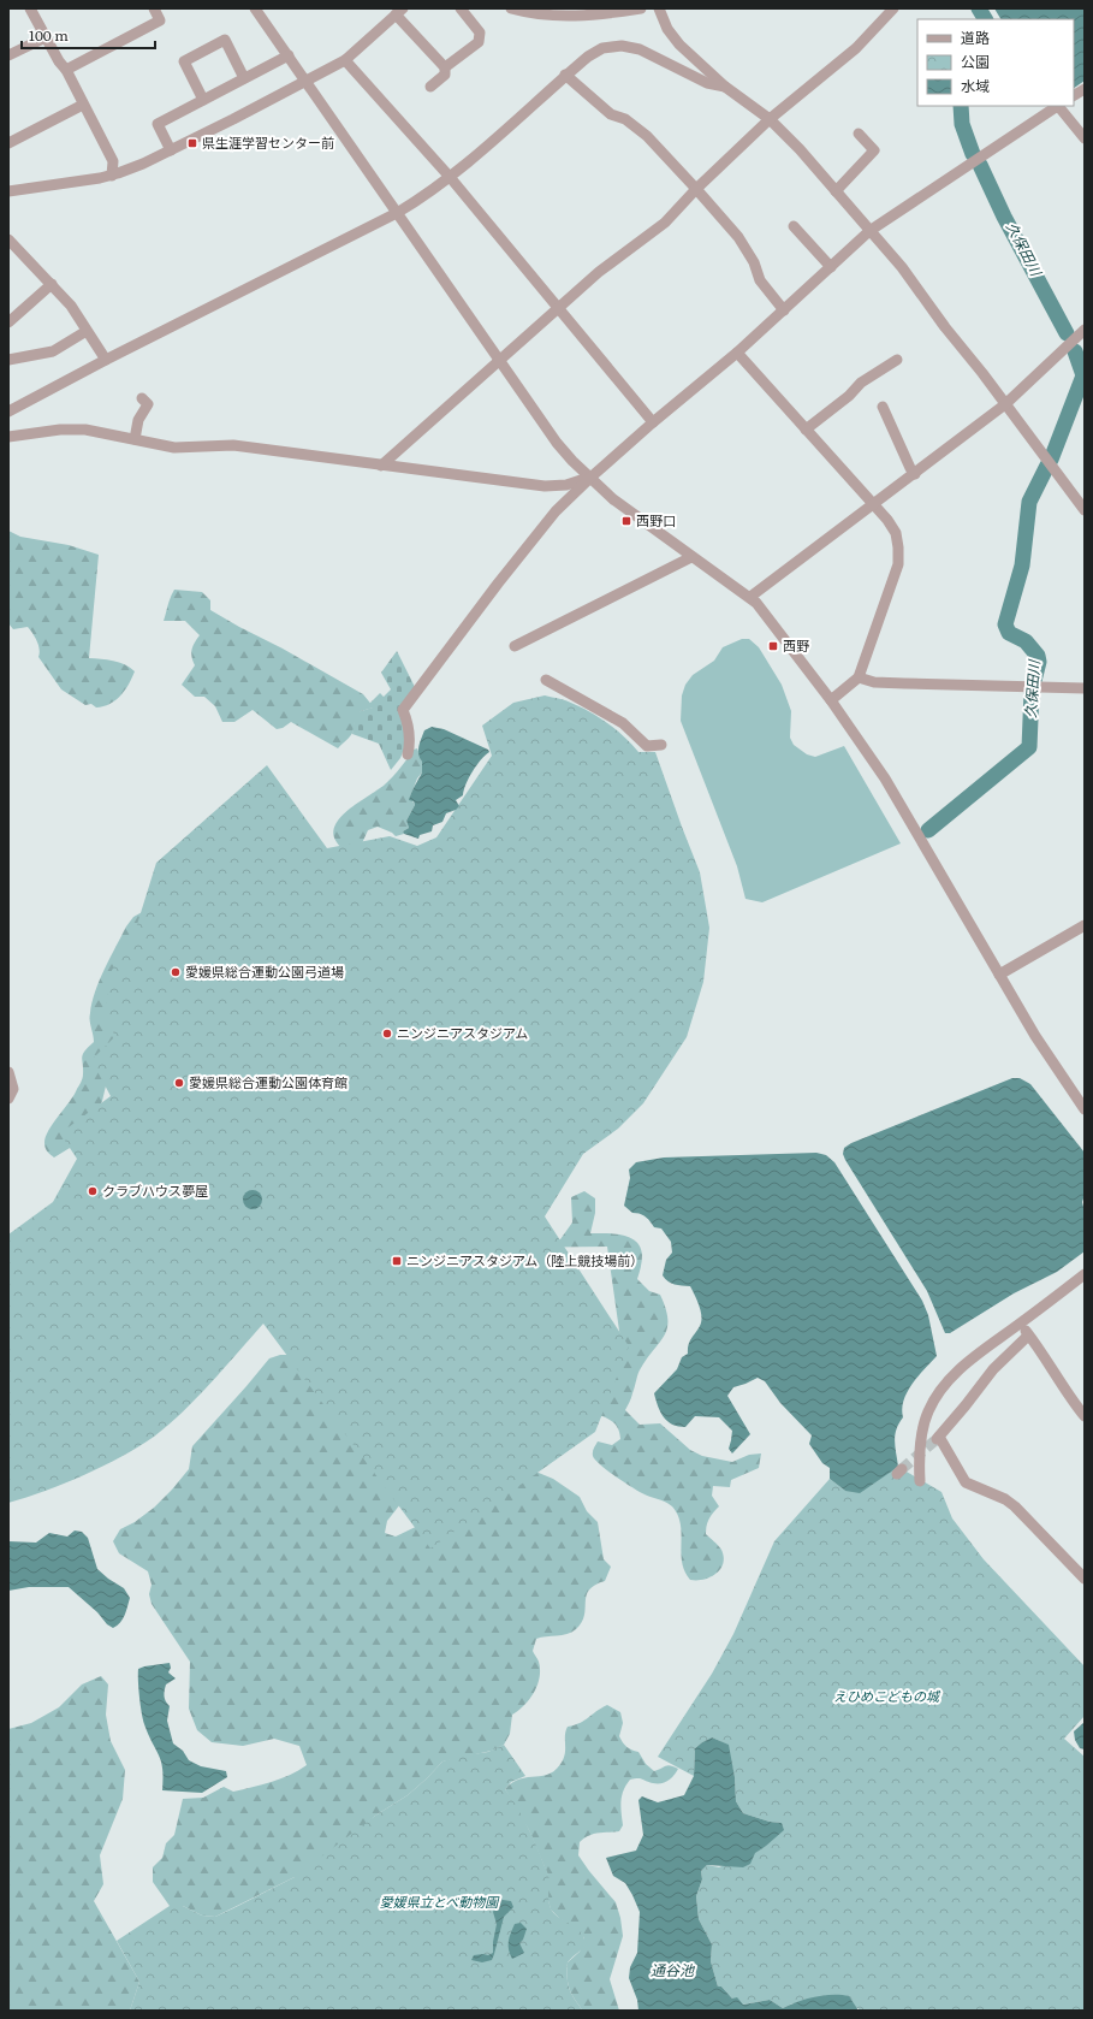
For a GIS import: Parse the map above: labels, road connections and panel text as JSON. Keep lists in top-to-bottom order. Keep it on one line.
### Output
{"water":["久保田川","通谷池"],"parks":["えひめこどもの城","愛媛県立とべ動物園"],"places":{"transit":["県生涯学習センター前","西野口","西野","ニンジニアスタジアム（陸上競技場前）"],"other":["愛媛県総合運動公園弓道場","ニンジニアスタジアム","愛媛県総合運動公園体育館","クラブハウス夢屋"]},"legend":["道路","公園","水域"],"scale_bar":"100 m"}
